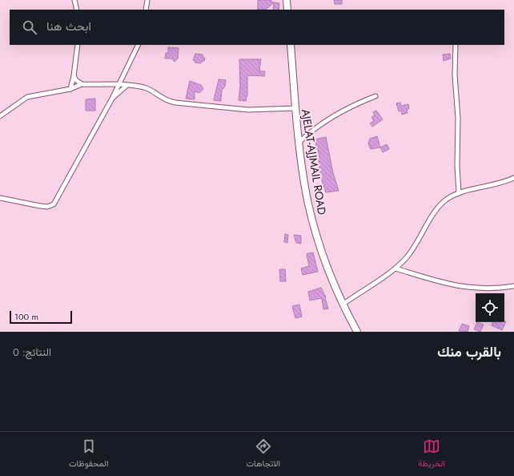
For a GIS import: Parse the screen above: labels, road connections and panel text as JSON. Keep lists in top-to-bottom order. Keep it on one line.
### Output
{"streets":{"main road":["AJELAT-AJJMAIL ROAD"]},"scale_bar":"100 m","page":{"search":"ابحث هنا","scale":"100 m","heading":["بالقرب منك","النتائج: 0"],"nav":["الخريطة","الاتجاهات","المحفوظات"]}}
